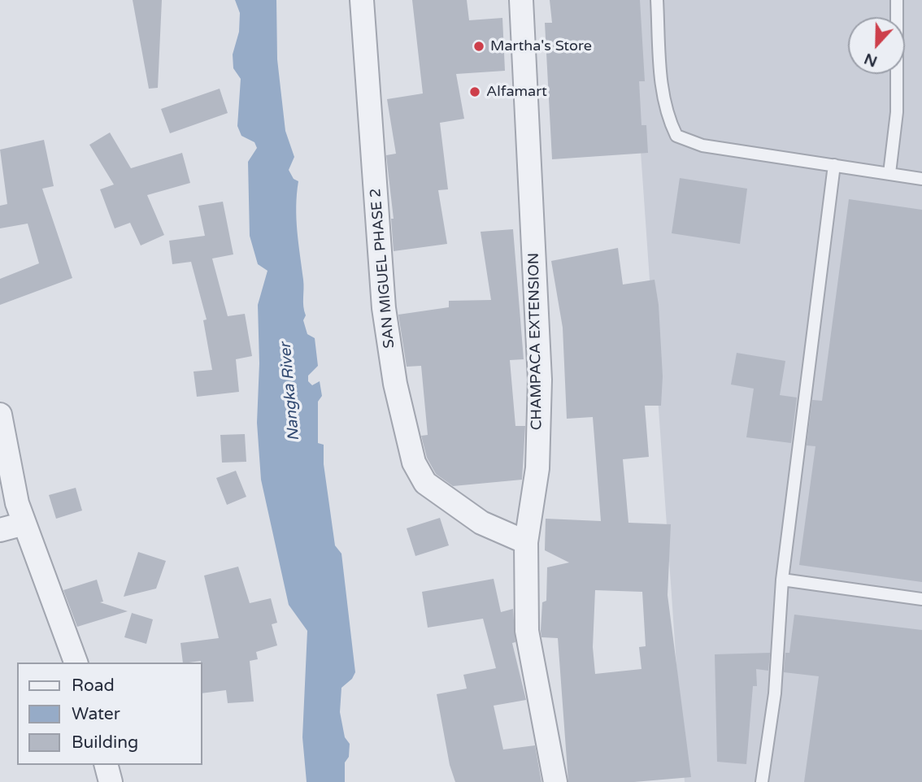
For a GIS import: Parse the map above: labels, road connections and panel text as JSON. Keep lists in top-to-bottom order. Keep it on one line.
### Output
{"streets":{"street":["SAN MIGUEL PHASE 2","CHAMPACA EXTENSION"]},"crossings":[["SAN MIGUEL PHASE 2","CHAMPACA EXTENSION"]],"water":["Nangka River"],"places":["Martha's Store","Alfamart"],"legend":["Road","Water","Building"],"north":"bottom"}
